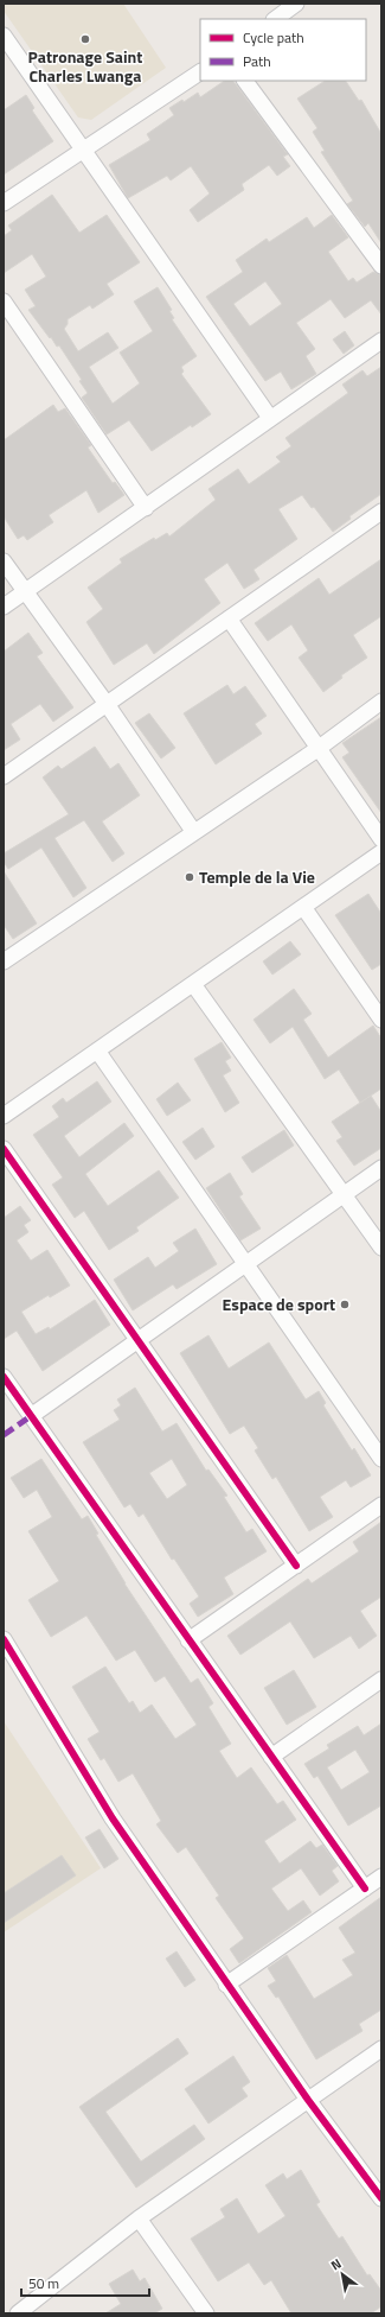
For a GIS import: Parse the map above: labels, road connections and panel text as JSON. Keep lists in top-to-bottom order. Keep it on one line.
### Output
{"places":["Patronage Saint Charles Lwanga","Temple de la Vie","Espace de sport"],"legend":["Cycle path","Path"],"scale_bar":"50 m","north":"top left"}
